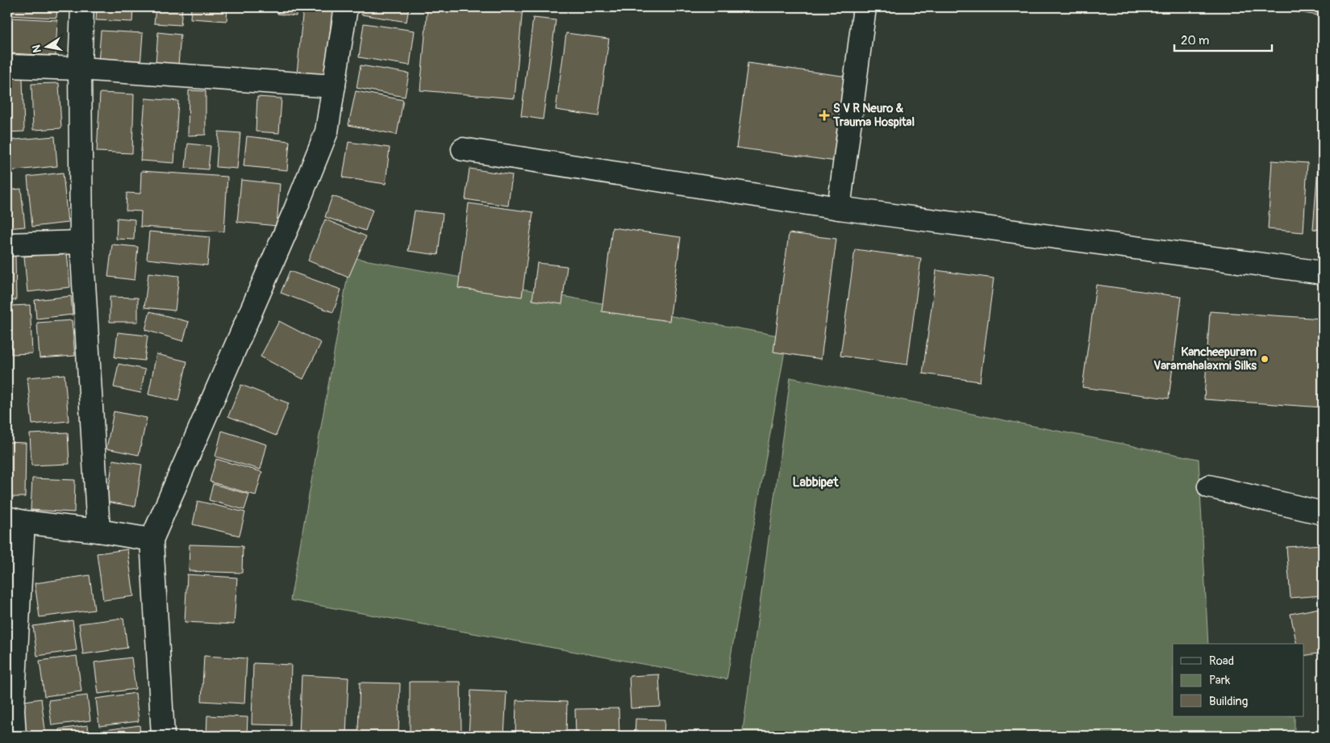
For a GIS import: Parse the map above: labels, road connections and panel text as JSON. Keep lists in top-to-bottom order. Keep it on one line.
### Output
{"districts":["Labbipet"],"places":{"health":["S V R Neuro & Trauma Hospital"],"other":["Kancheepuram Varamahalaxmi Silks"]},"legend":["Road","Park","Building"],"scale_bar":"20 m","north":"left"}
